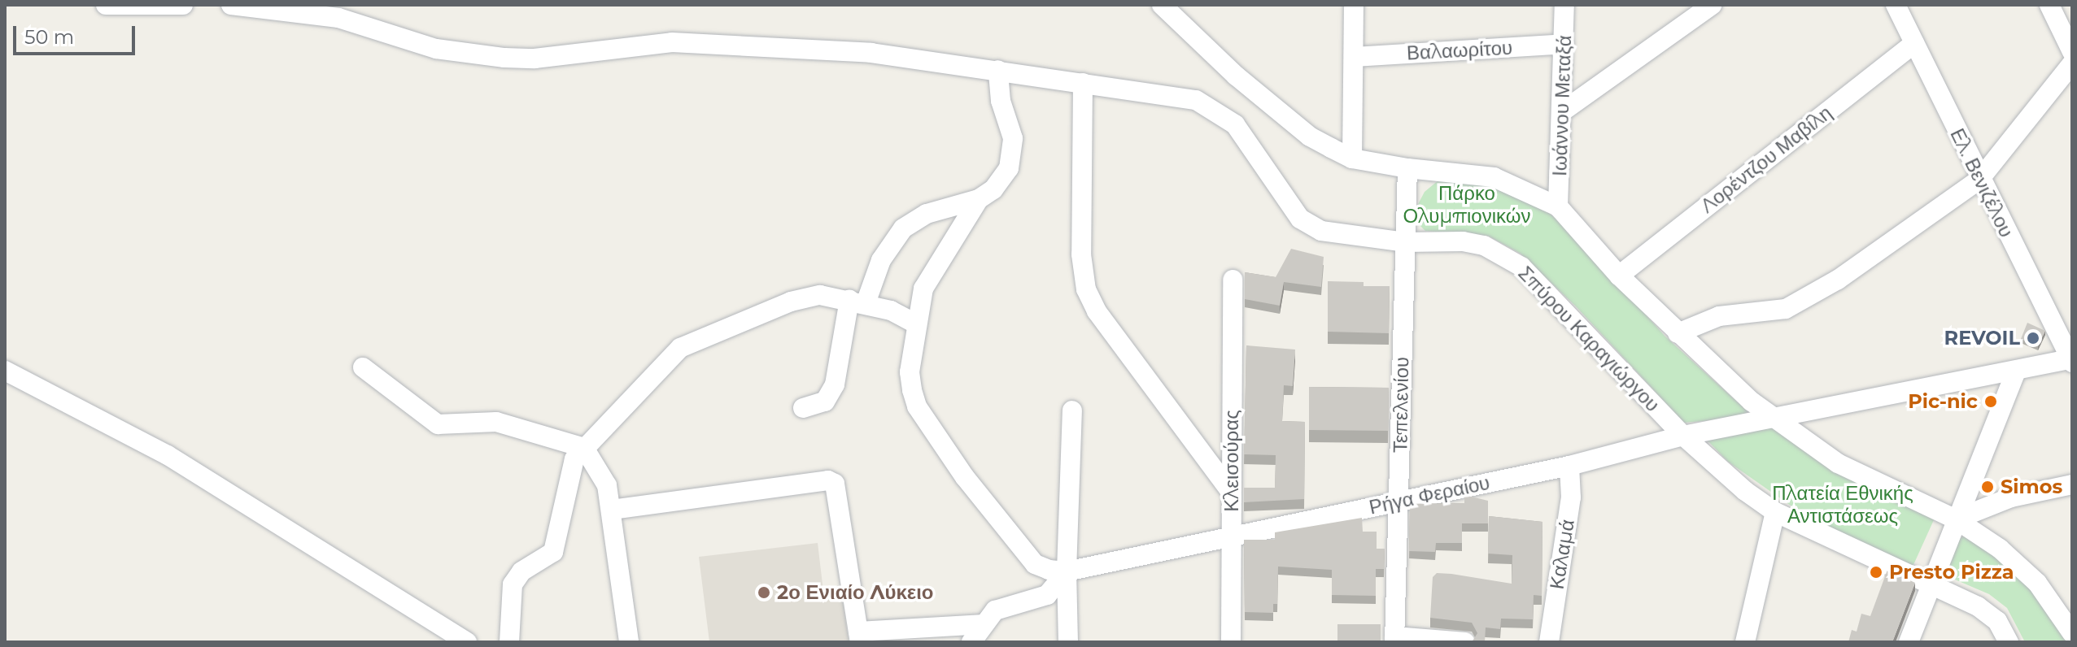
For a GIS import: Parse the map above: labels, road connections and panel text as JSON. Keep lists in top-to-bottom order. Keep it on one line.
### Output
{"streets":{"street":["Βαλαωρίτου","Ιωάννου Μεταξά","Λορέντζου Μαβίλη","Ελ. Βενιζέλου","Σπύρου Καραγιώργου","Τεπελενίου","Κλεισούρας","Ρήγα Φεραίου","Καλαμά"]},"crossings":[["Βαλαωρίτου","Ιωάννου Μεταξά"],["Λορέντζου Μαβίλη","Ελ. Βενιζέλου"],["Ελ. Βενιζέλου","Ρήγα Φεραίου"],["Σπύρου Καραγιώργου","Τεπελενίου"],["Σπύρου Καραγιώργου","Ρήγα Φεραίου"],["Τεπελενίου","Ρήγα Φεραίου"],["Κλεισούρας","Ρήγα Φεραίου"],["Ρήγα Φεραίου","Καλαμά"]],"parks":["Πάρκο Ολυμπιονικών","Πλατεία Εθνικής Αντιστάσεως"],"places":["REVOIL","Pic-nic","Simos","Presto Pizza","2ο Ενιαίο Λύκειο"],"scale_bar":"50 m"}
